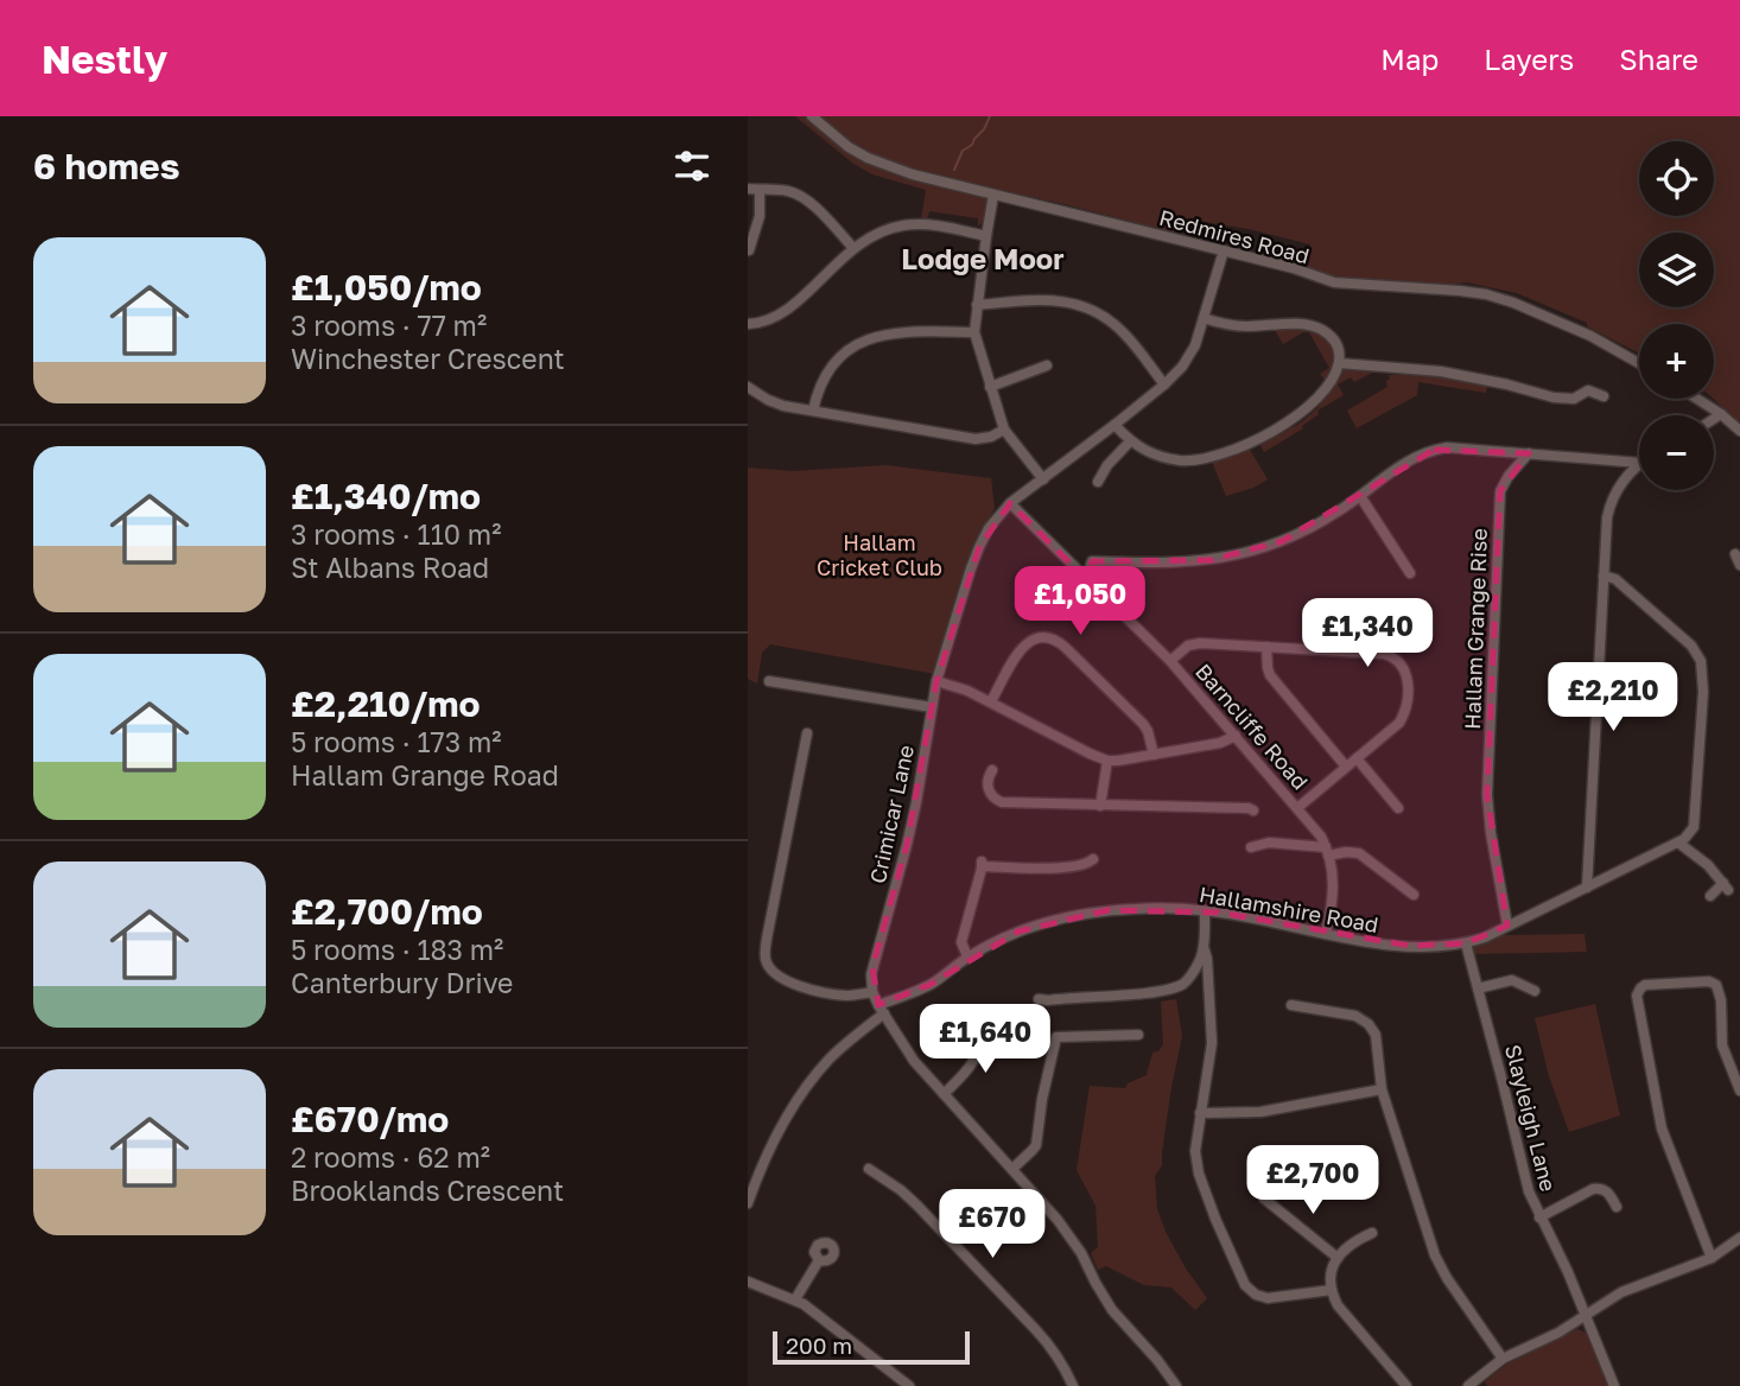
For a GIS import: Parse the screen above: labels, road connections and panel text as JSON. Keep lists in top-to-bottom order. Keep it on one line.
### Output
{"streets":{"street":["Redmires Road","Hallam Grange Rise","Barncliffe Road","Crimicar Lane","Hallamshire Road","Slayleigh Lane"]},"crossings":[["Redmires Road","Crimicar Lane"],["Hallam Grange Rise","Hallamshire Road"],["Barncliffe Road","Crimicar Lane"],["Barncliffe Road","Hallamshire Road"],["Hallamshire Road","Slayleigh Lane"]],"districts":["Lodge Moor"],"parks":["Hallam Cricket Club"],"scale_bar":"200 m","page":{"header":"Nestly","nav":["Map","Layers","Share"],"heading":"6 homes","map_buttons":["+","−"],"list":[{"name":"£1,050/mo","note":"3 rooms · 77 m² · Winchester Crescent"},{"name":"£1,340/mo","note":"3 rooms · 110 m² · St Albans Road"},{"name":"£2,210/mo","note":"5 rooms · 173 m² · Hallam Grange Road"},{"name":"£2,700/mo","note":"5 rooms · 183 m² · Canterbury Drive"},{"name":"£670/mo","note":"2 rooms · 62 m² · Brooklands Crescent"}],"price":["£1,050","£1,340","£2,210","£1,640","£2,700","£670"],"scale":"200 m"}}
